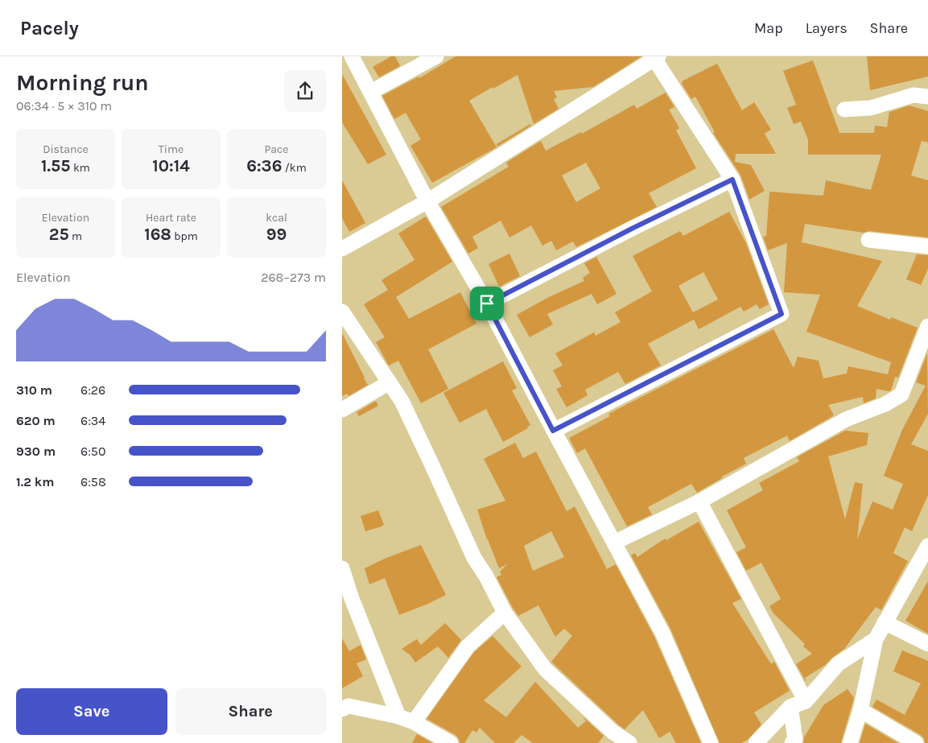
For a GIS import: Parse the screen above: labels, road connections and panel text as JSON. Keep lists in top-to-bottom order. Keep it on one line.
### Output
{"page":{"header":"Pacely","nav":["Map","Layers","Share"],"heading":["Morning run","06:34 · 5 × 310 m"],"stats":[["Distance","1.55 km"],["Time","10:14"],["Pace","6:36 /km"],["Elevation","25 m"],["Heart rate","168 bpm"],["kcal","99"]],"chart":["Elevation","268–273 m"],"list":[{"name":"310 m","note":"6:26"},{"name":"620 m","note":"6:34"},{"name":"930 m","note":"6:50"},{"name":"1.2 km","note":"6:58"}],"buttons":["Save","Share"]}}
